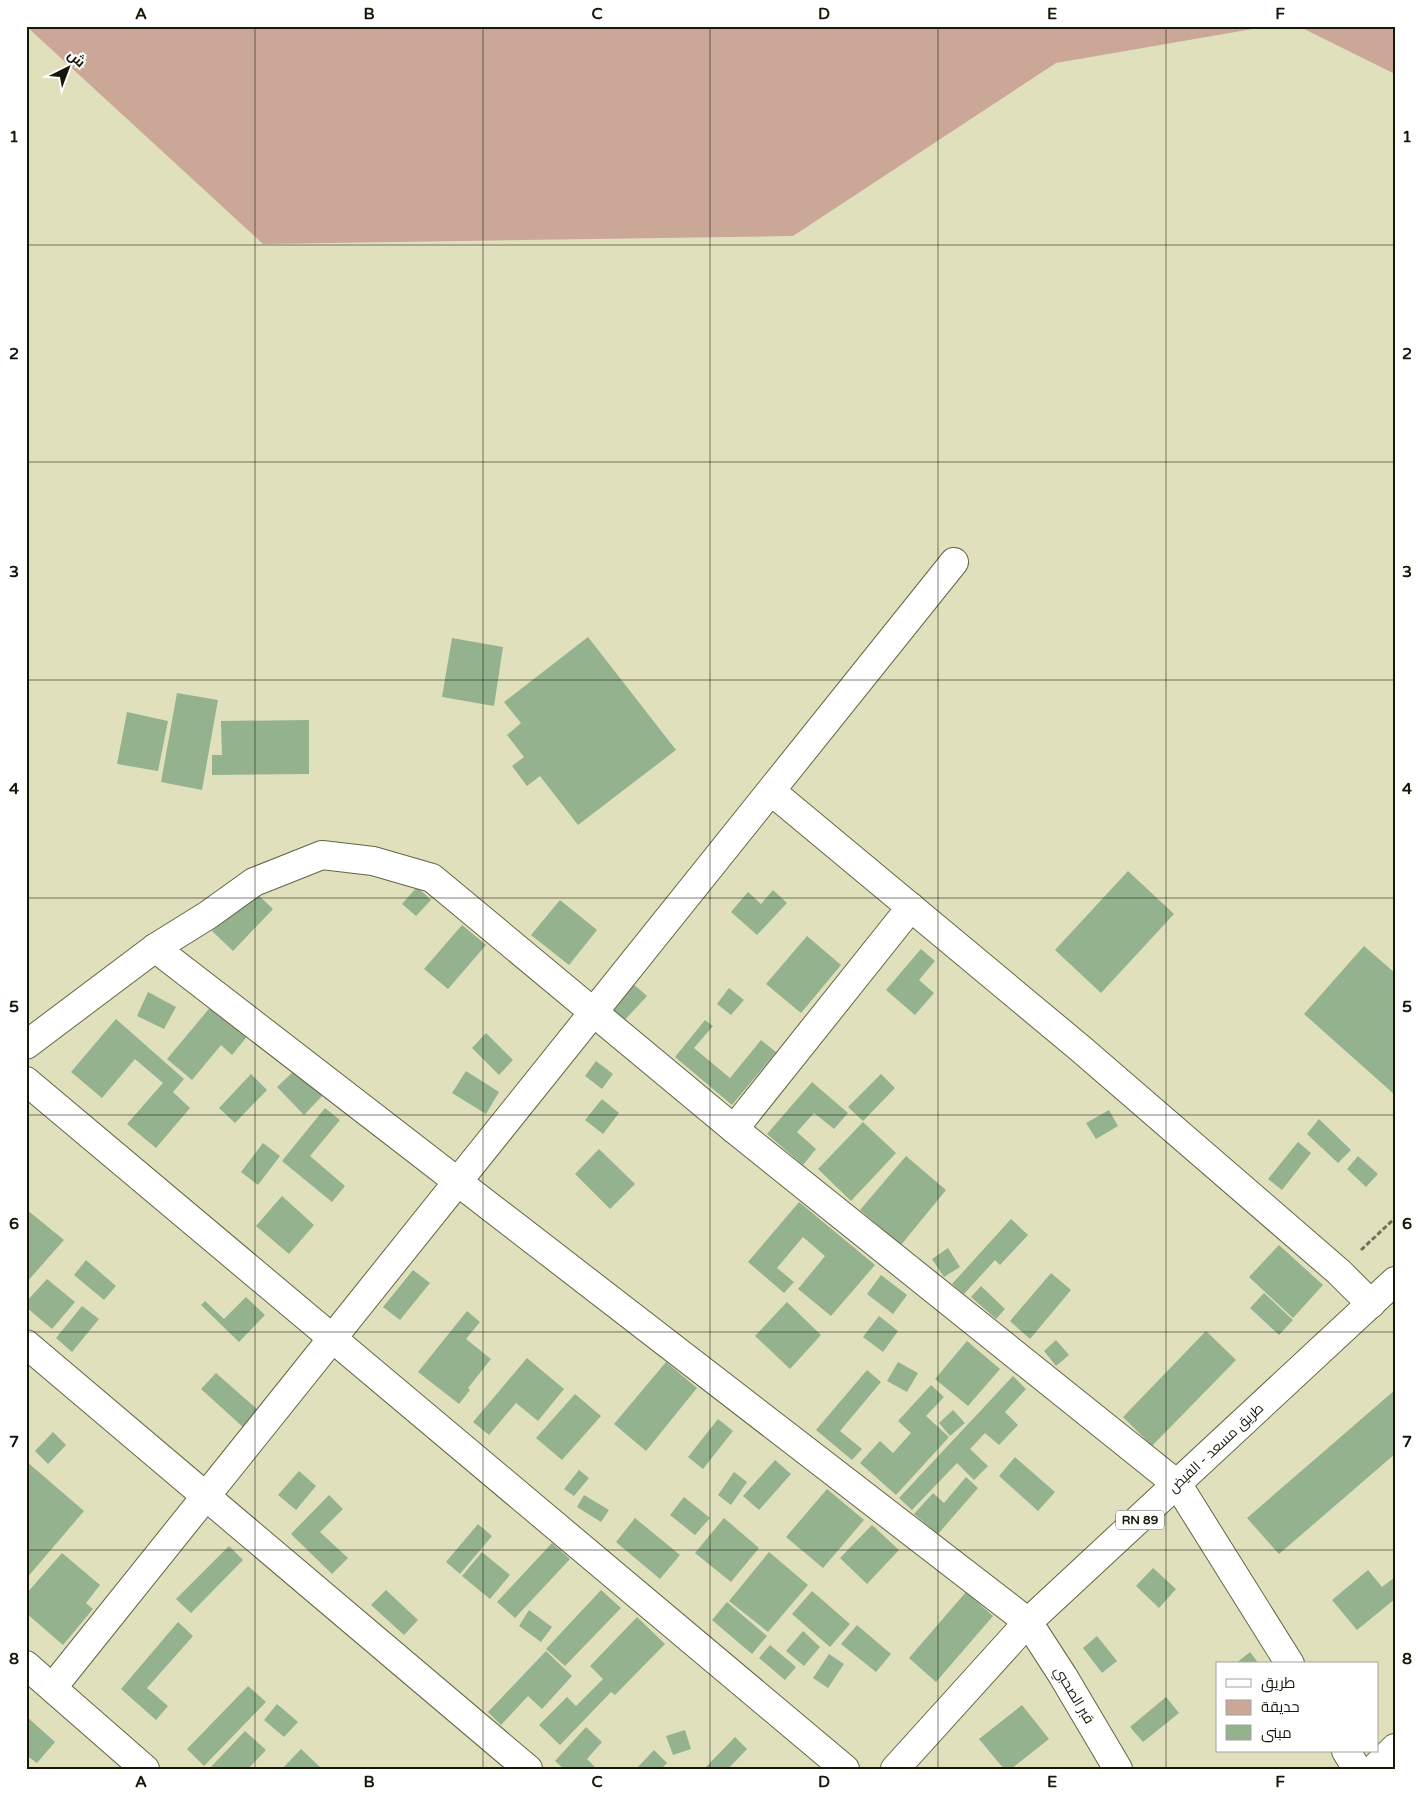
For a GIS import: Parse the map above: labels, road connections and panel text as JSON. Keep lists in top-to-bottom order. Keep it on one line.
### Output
{"streets":{"street":["طريق مسعد - الفيض","RN 89","قبر الصحبي"]},"crossings":[["طريق مسعد - الفيض","قبر الصحبي"]],"legend":["طريق","حديقة","مبنى"],"north":"top right","grid":{"columns":["A","B","C","D","E","F"],"rows":["1","2","3","4","5","6","7","8"]}}
